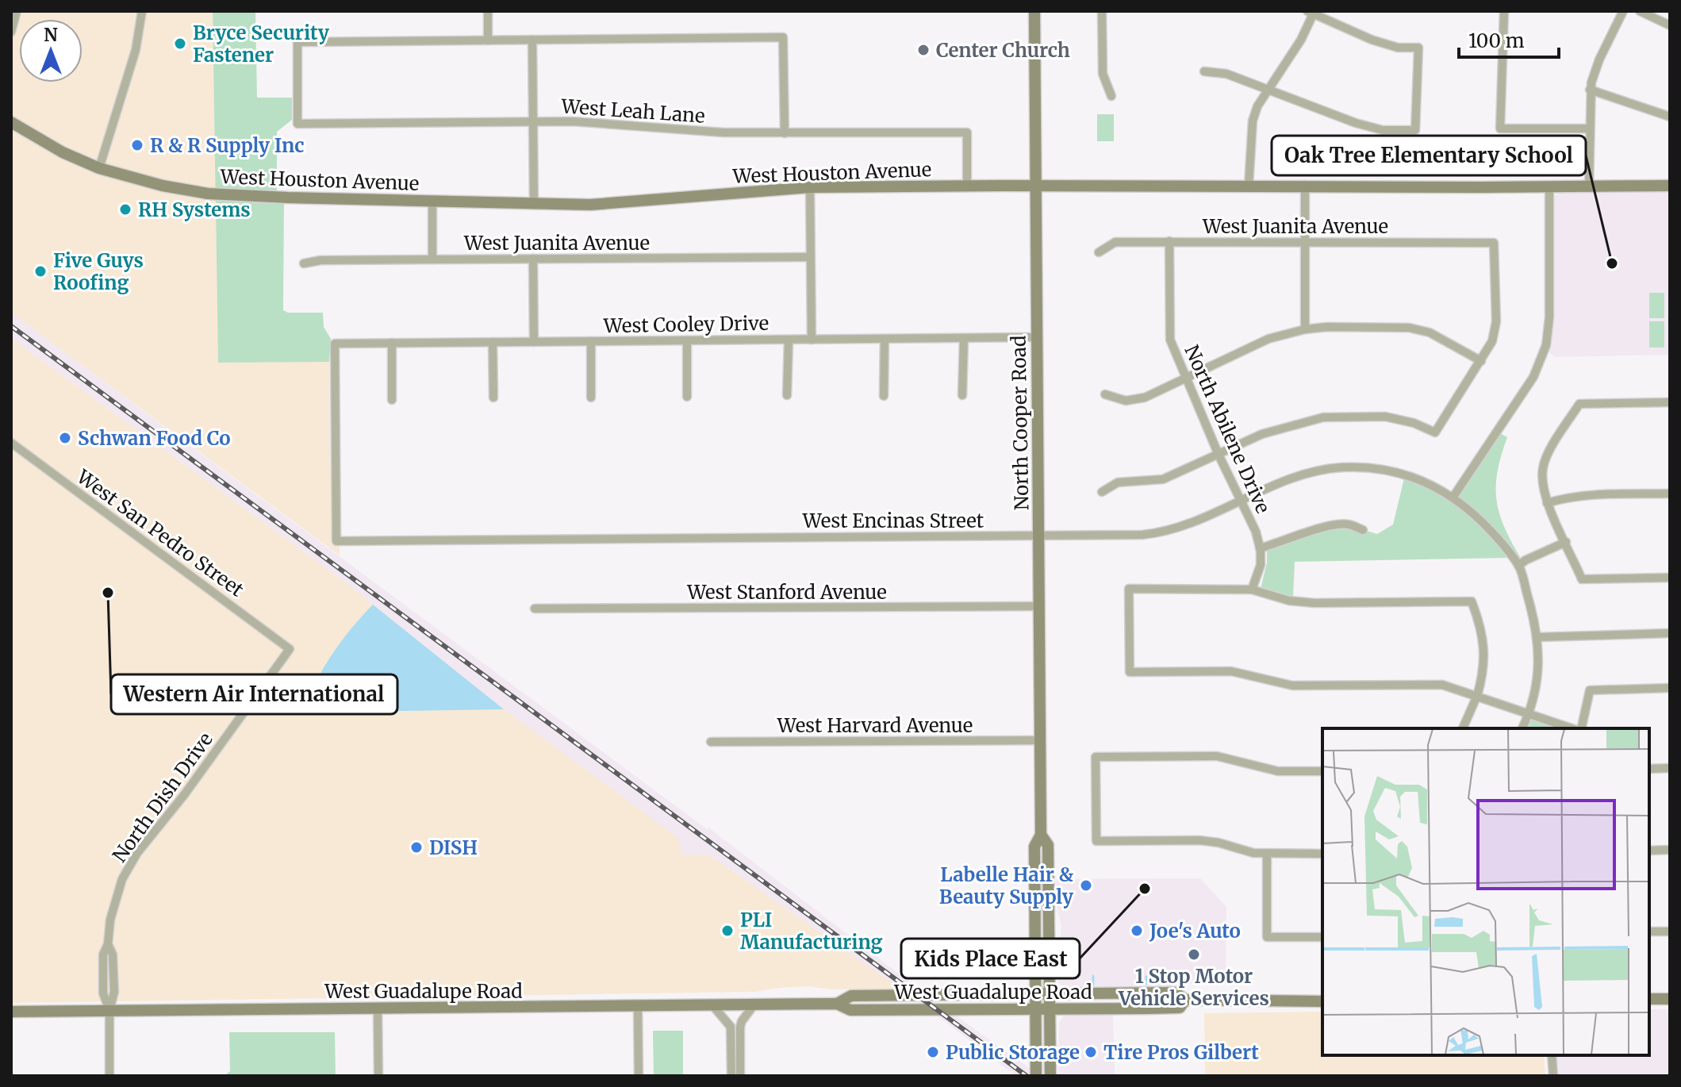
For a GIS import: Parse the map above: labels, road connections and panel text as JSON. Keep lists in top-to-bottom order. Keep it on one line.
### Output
{"streets":{"main road":["West Houston Avenue","North Cooper Road","West Guadalupe Road"],"street":["West Leah Lane","West Juanita Avenue","West Cooley Drive","North Abilene Drive","West Encinas Street","West San Pedro Street","West Stanford Avenue","West Harvard Avenue","North Dish Drive"]},"crossings":[["West Leah Lane","West Houston Avenue"],["West Houston Avenue","North Cooper Road"],["West Juanita Avenue","North Abilene Drive"],["West Cooley Drive","North Cooper Road"],["West Cooley Drive","West Encinas Street"],["North Cooper Road","West Encinas Street"],["North Cooper Road","West Stanford Avenue"],["North Cooper Road","West Harvard Avenue"],["North Cooper Road","West Guadalupe Road"],["North Abilene Drive","West Encinas Street"],["West San Pedro Street","North Dish Drive"],["North Dish Drive","West Guadalupe Road"]],"places":["Bryce Security Fastener","Center Church","R & R Supply Inc","RH Systems","Oak Tree Elementary School","Five Guys Roofing","Schwan Food Co","Western Air International","DISH","Labelle Hair & Beauty Supply","Kids Place East","PLI Manufacturing","Joe's Auto","1 Stop Motor Vehicle Services","Public Storage","Tire Pros Gilbert"],"scale_bar":"100 m","north":"top"}
